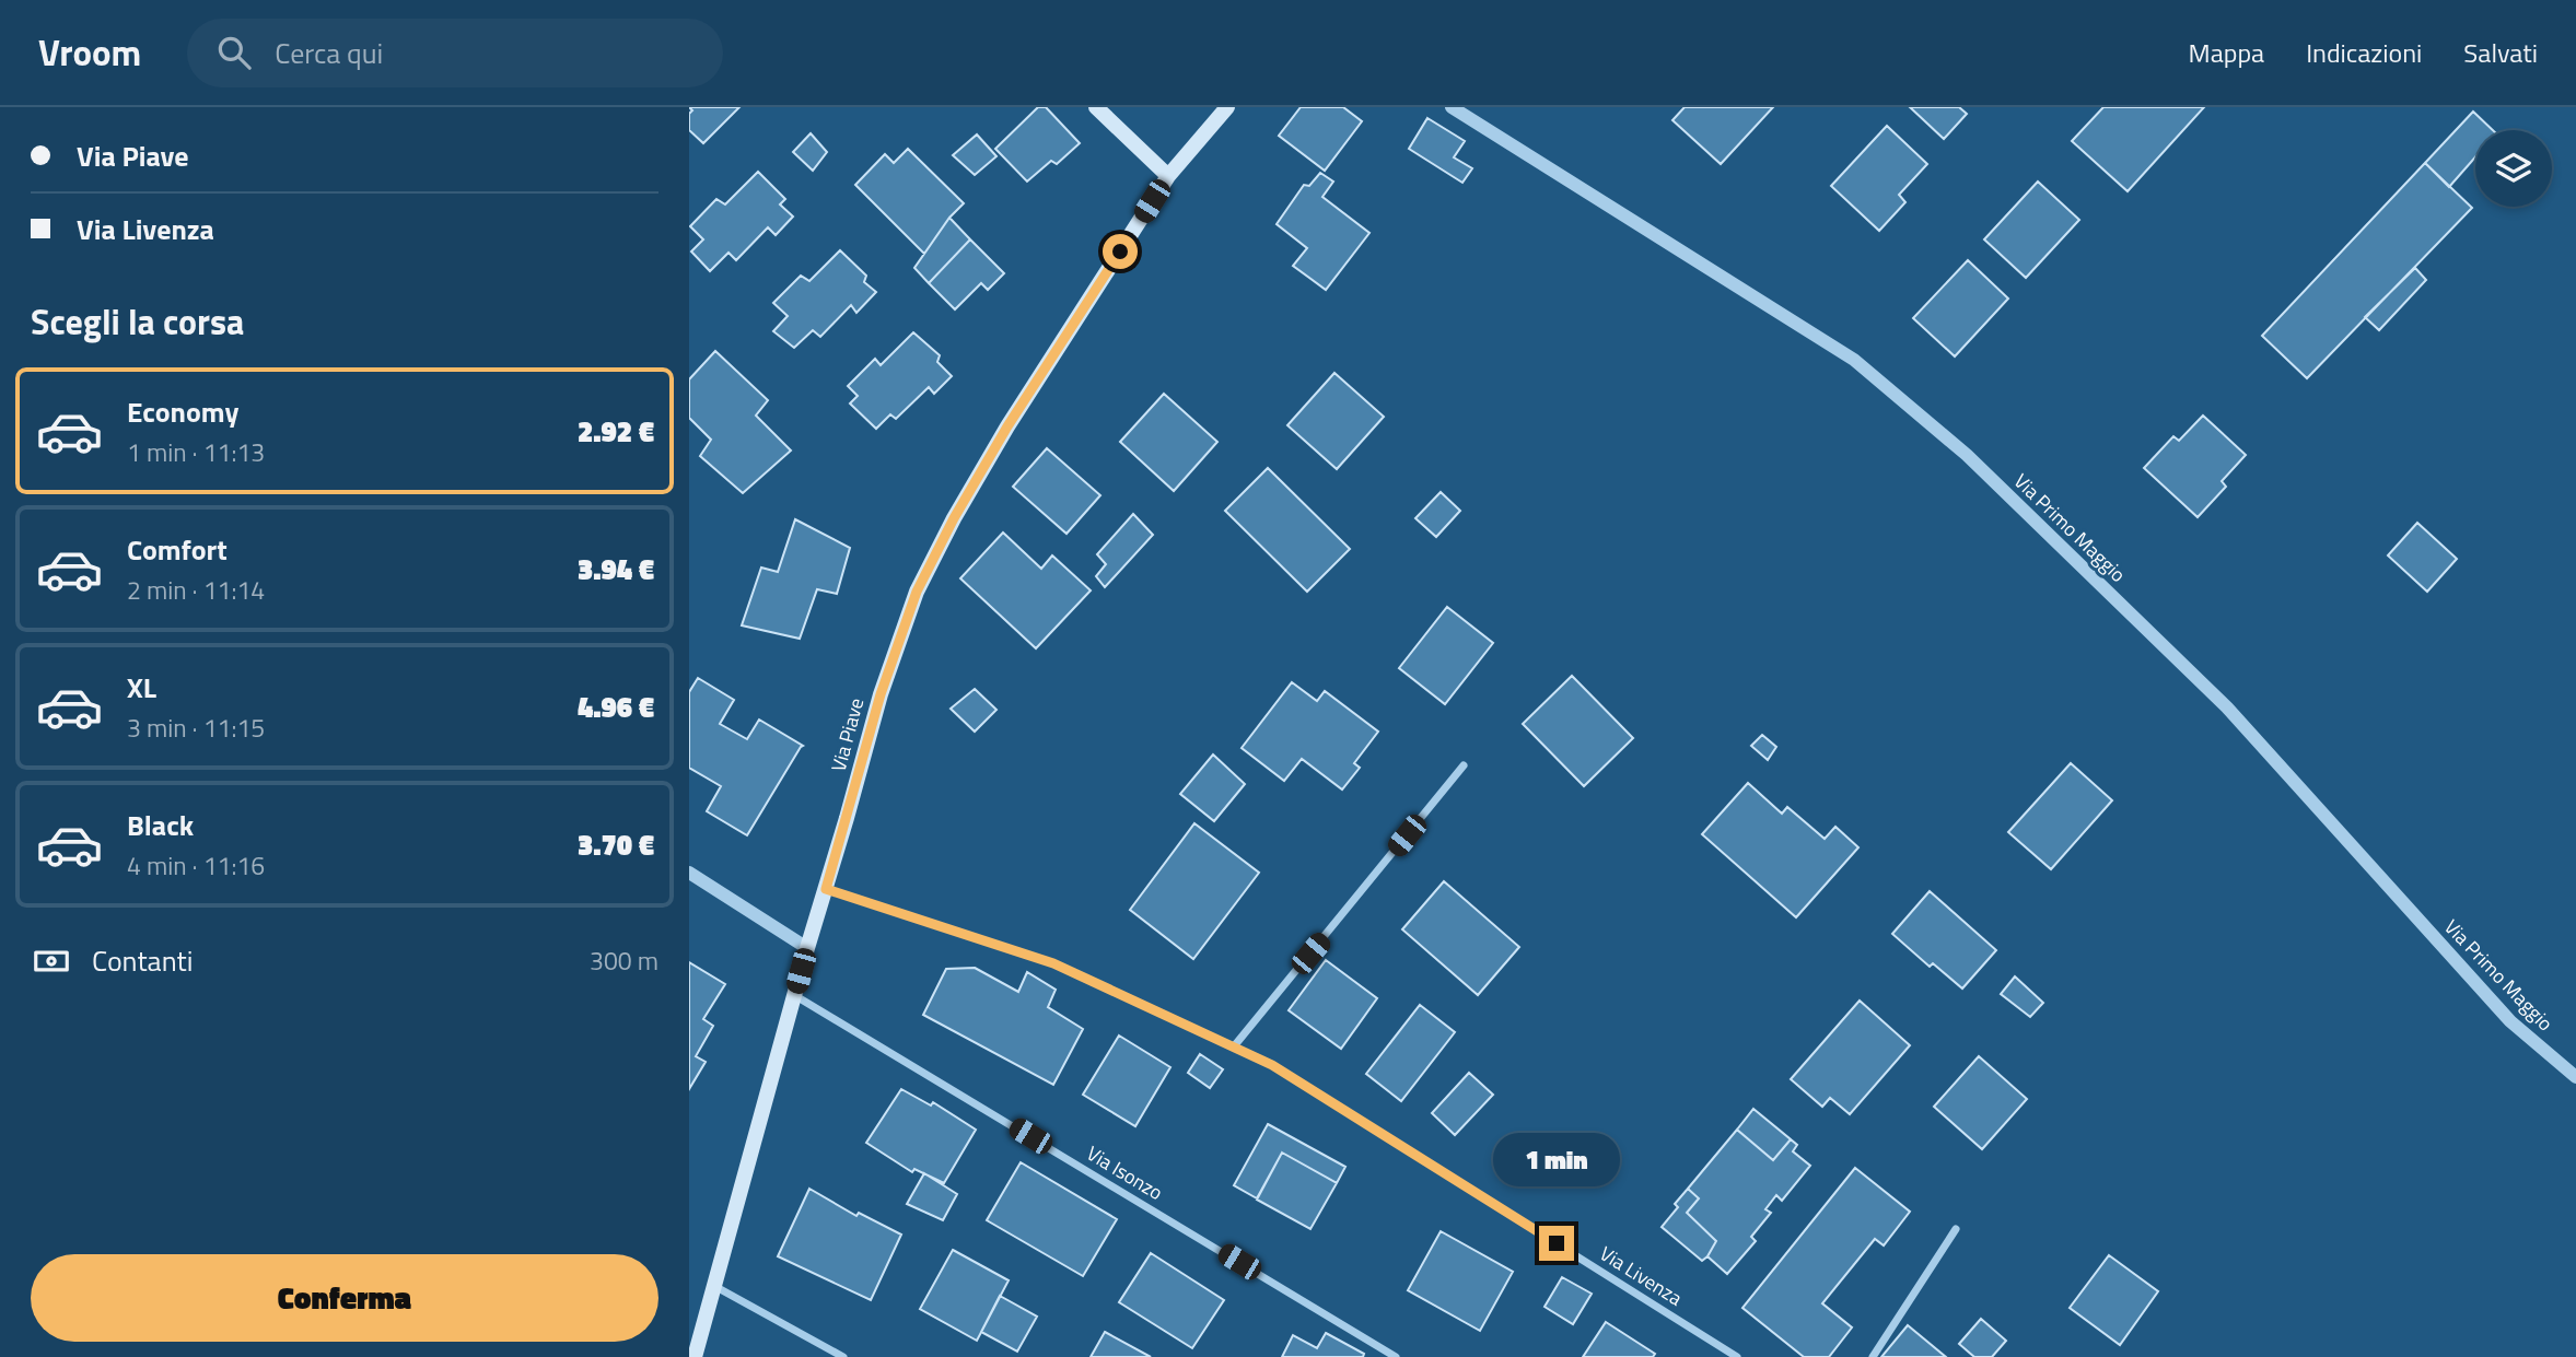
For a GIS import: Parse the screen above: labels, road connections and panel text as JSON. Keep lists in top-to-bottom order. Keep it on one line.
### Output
{"streets":{"main road":["Via Piave"],"street":["Via Primo Maggio","Via Isonzo","Via Livenza"]},"crossings":[["Via Piave","Via Isonzo"],["Via Piave","Via Livenza"]],"page":{"header":"Vroom","search":"Cerca qui","nav":["Mappa","Indicazioni","Salvati"],"banner":["Via Piave","Via Livenza"],"heading":"Scegli la corsa","list":[{"name":"Economy","note":"1 min · 11:13","value":"2.92 €"},{"name":"Comfort","note":"2 min · 11:14","value":"3.94 €"},{"name":"XL","note":"3 min · 11:15","value":"4.96 €"},{"name":"Black","note":"4 min · 11:16","value":"3.70 €"}],"pay":["Contanti","300 m"],"bubble":"1 min","buttons":"Conferma"}}
